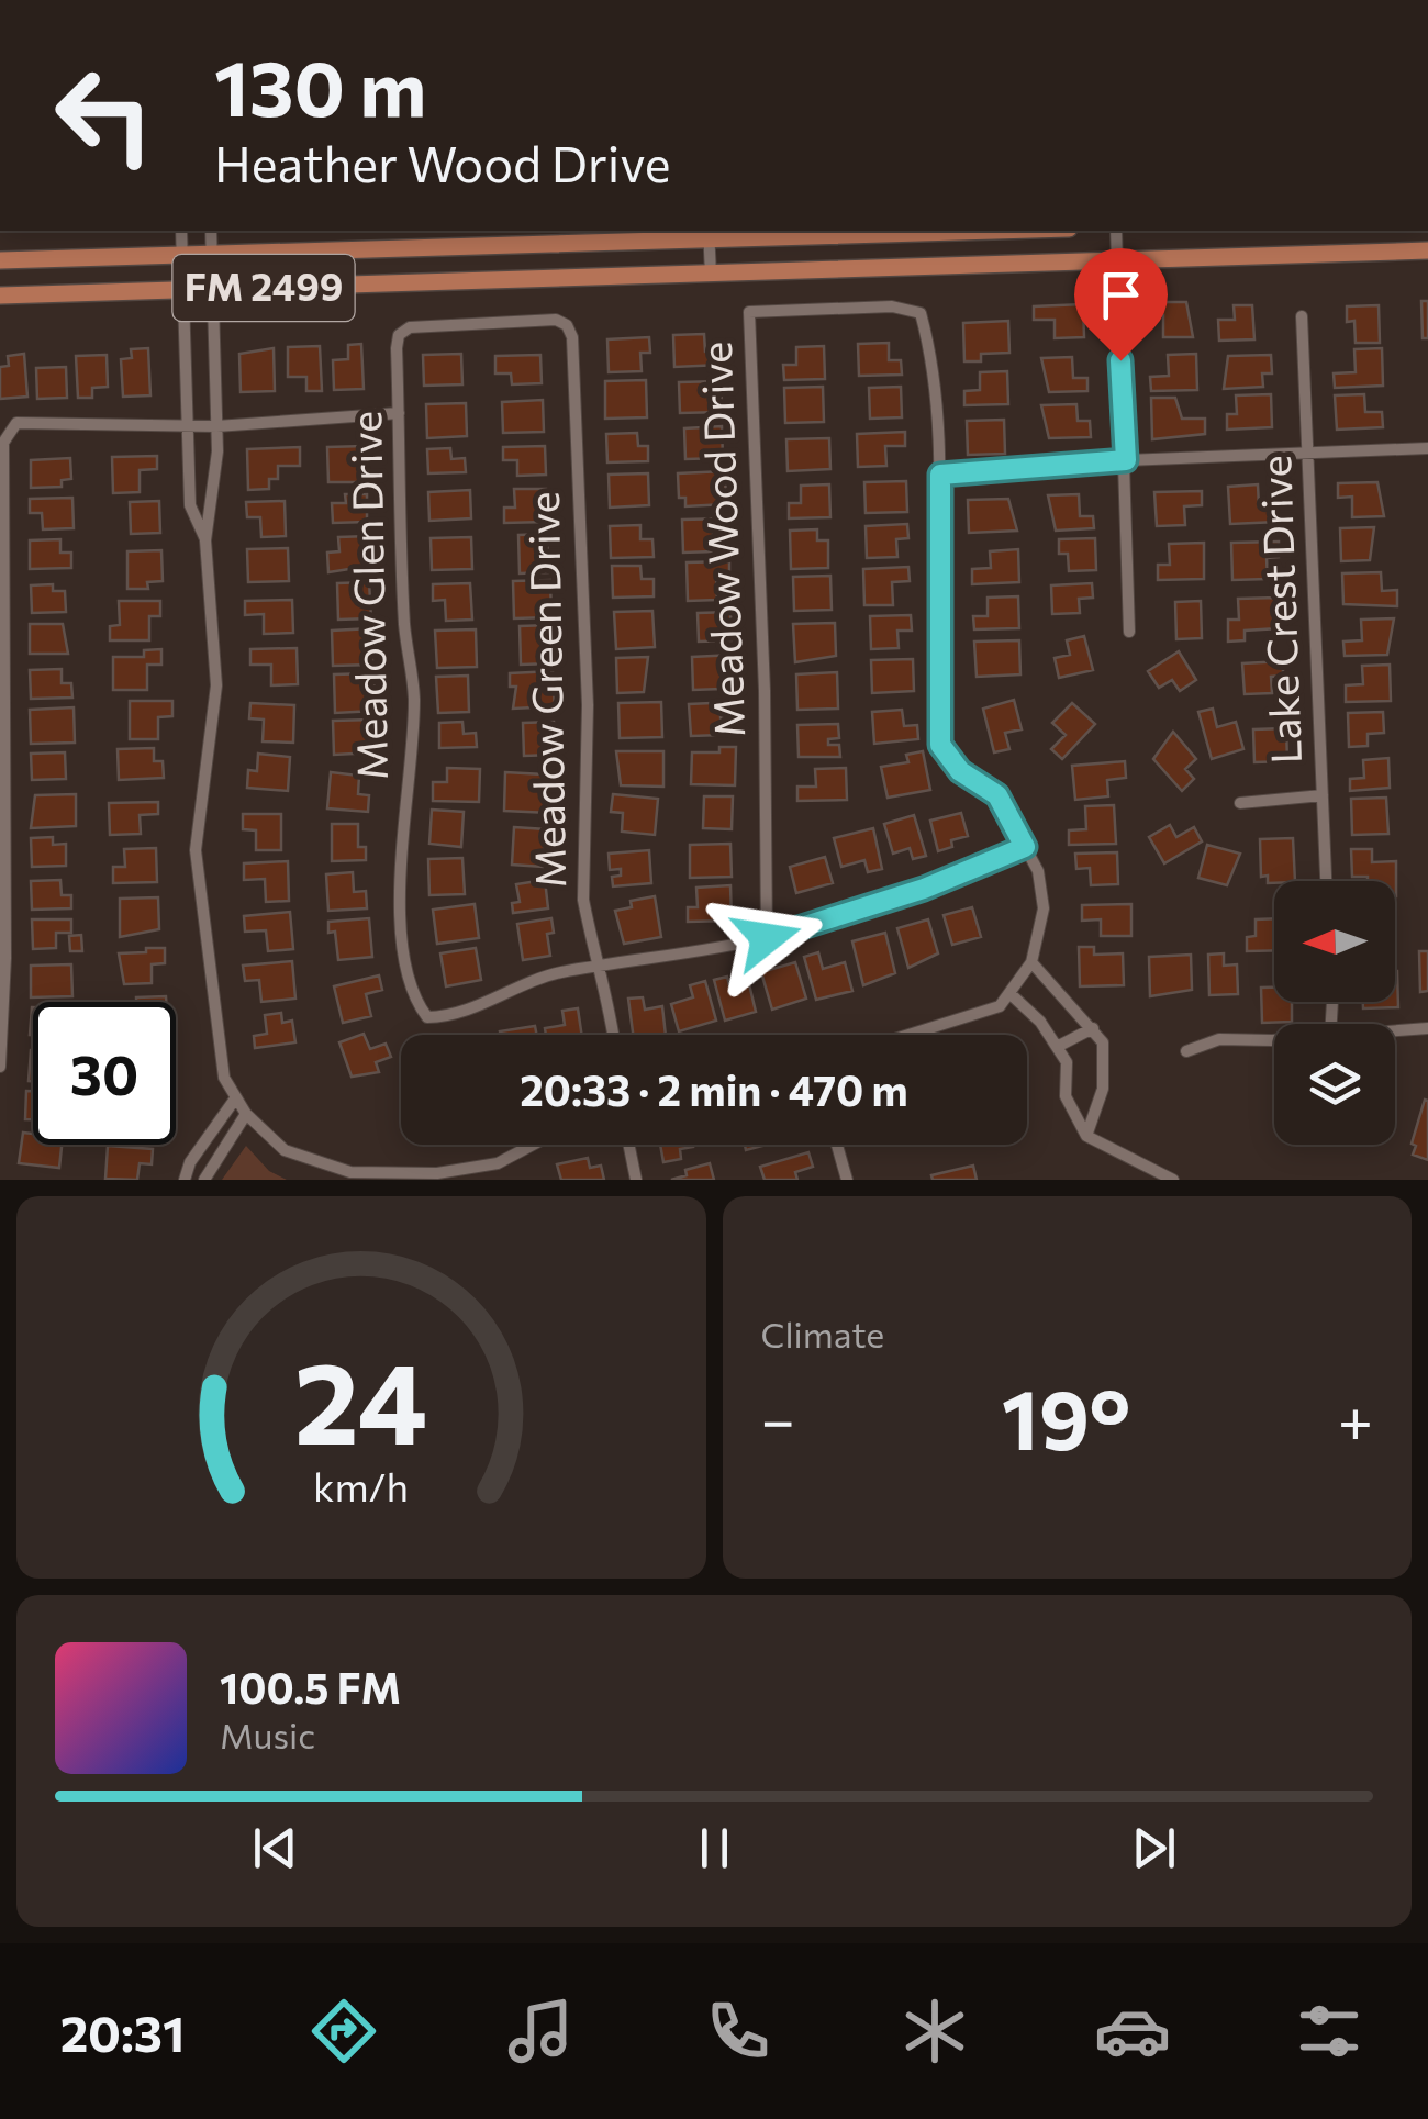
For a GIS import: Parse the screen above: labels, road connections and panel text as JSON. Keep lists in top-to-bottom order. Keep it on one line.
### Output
{"streets":{"main road":["FM 2499"],"street":["Meadow Wood Drive","Meadow Glen Drive","Lake Crest Drive","Meadow Green Drive"]},"crossings":[["Meadow Glen Drive","Meadow Green Drive"]],"north":"left","page":{"turn":["130 m","Heather Wood Drive"],"limit":"30","trip":"20:33 · 2 min · 470 m","tile":"Climate","heat":["−","19°","+"],"song":["100.5 FM","Music"],"tabs":"20:31","gauge":["24","km/h"]}}
